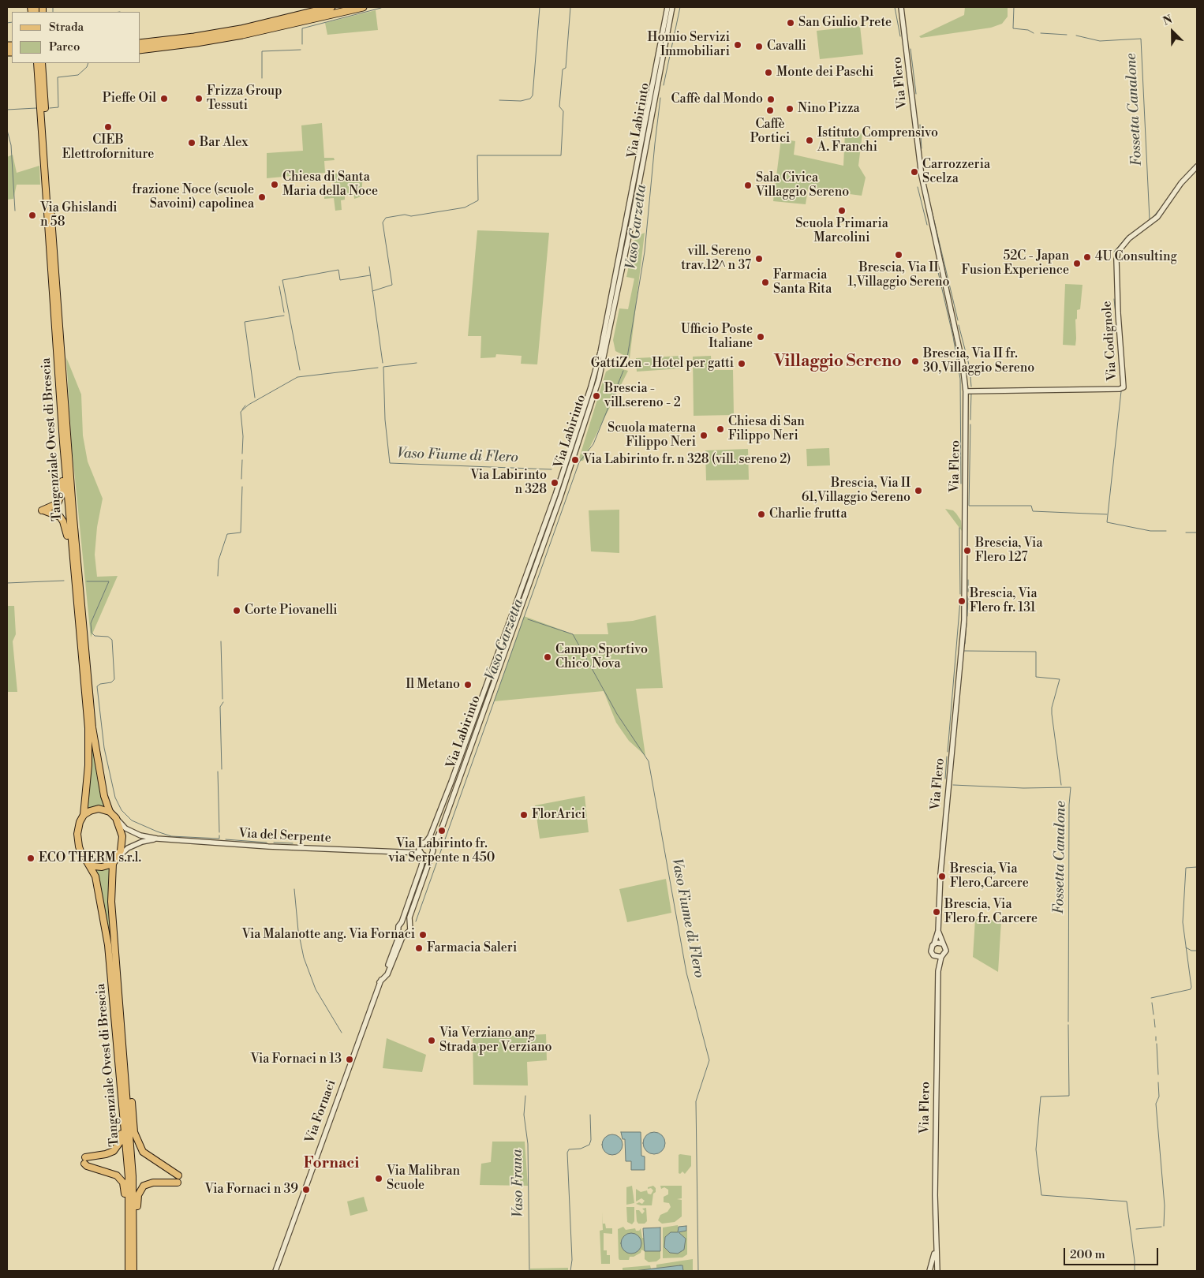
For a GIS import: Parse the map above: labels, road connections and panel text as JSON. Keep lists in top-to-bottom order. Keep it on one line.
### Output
{"streets":{"main road":["Tangenziale Ovest di Brescia"],"street":["Via Flero","Via Labirinto","Via Codignole","Via del Serpente","Via Fornaci"]},"crossings":[["Via Flero","Via Codignole"],["Via Labirinto","Via Fornaci"],["Tangenziale Ovest di Brescia","Via del Serpente"],["Via del Serpente","Via Fornaci"]],"districts":["Villaggio Sereno","Fornaci"],"water":["Fossetta Canalone","Vaso Garzetta","Vaso Fiume di Flero","Vaso Frana"],"places":["San Giulio Prete","Homio Servizi Immobiliari","Cavalli","Monte dei Paschi","Pieffe Oil","Frizza Group Tessuti","Caffè dal Mondo","Nino Pizza","Caffè Portici","CIEB Elettroforniture","Istituto Comprensivo A. Franchi","Bar Alex","Carrozzeria Scelza","Chiesa di Santa Maria della Noce","Sala Civica Villaggio Sereno","frazione Noce (scuole Savoini) capolinea","Scuola Primaria Marcolini","Via Ghislandi n 58","Brescia, Via II 1,Villaggio Sereno","4U Consulting","vill. Sereno trav.12^ n 37","52C - Japan Fusion Experience","Farmacia Santa Rita","Ufficio Poste Italiane","Brescia, Via II fr. 30,Villaggio Sereno","GattiZen - Hotel per gatti","Brescia - vill.sereno - 2","Chiesa di San Filippo Neri","Scuola materna Filippo Neri","Via Labirinto fr. n 328 (vill. sereno 2)","Via Labirinto n 328","Brescia, Via II 61,Villaggio Sereno","Charlie frutta","Brescia, Via Flero 127","Brescia, Via Flero fr. 131","Corte Piovanelli","Campo Sportivo Chico Nova","Il Metano","FlorArici","Via Labirinto fr. via Serpente n 450","ECO THERM s.r.l.","Brescia, Via Flero,Carcere","Brescia, Via Flero fr. Carcere","Via Malanotte ang. Via Fornaci","Farmacia Saleri","Via Verziano ang Strada per Verziano","Via Fornaci n 13","Via Malibran Scuole","Via Fornaci n 39"],"legend":["Strada","Parco"],"scale_bar":"200 m","north":"top left"}
